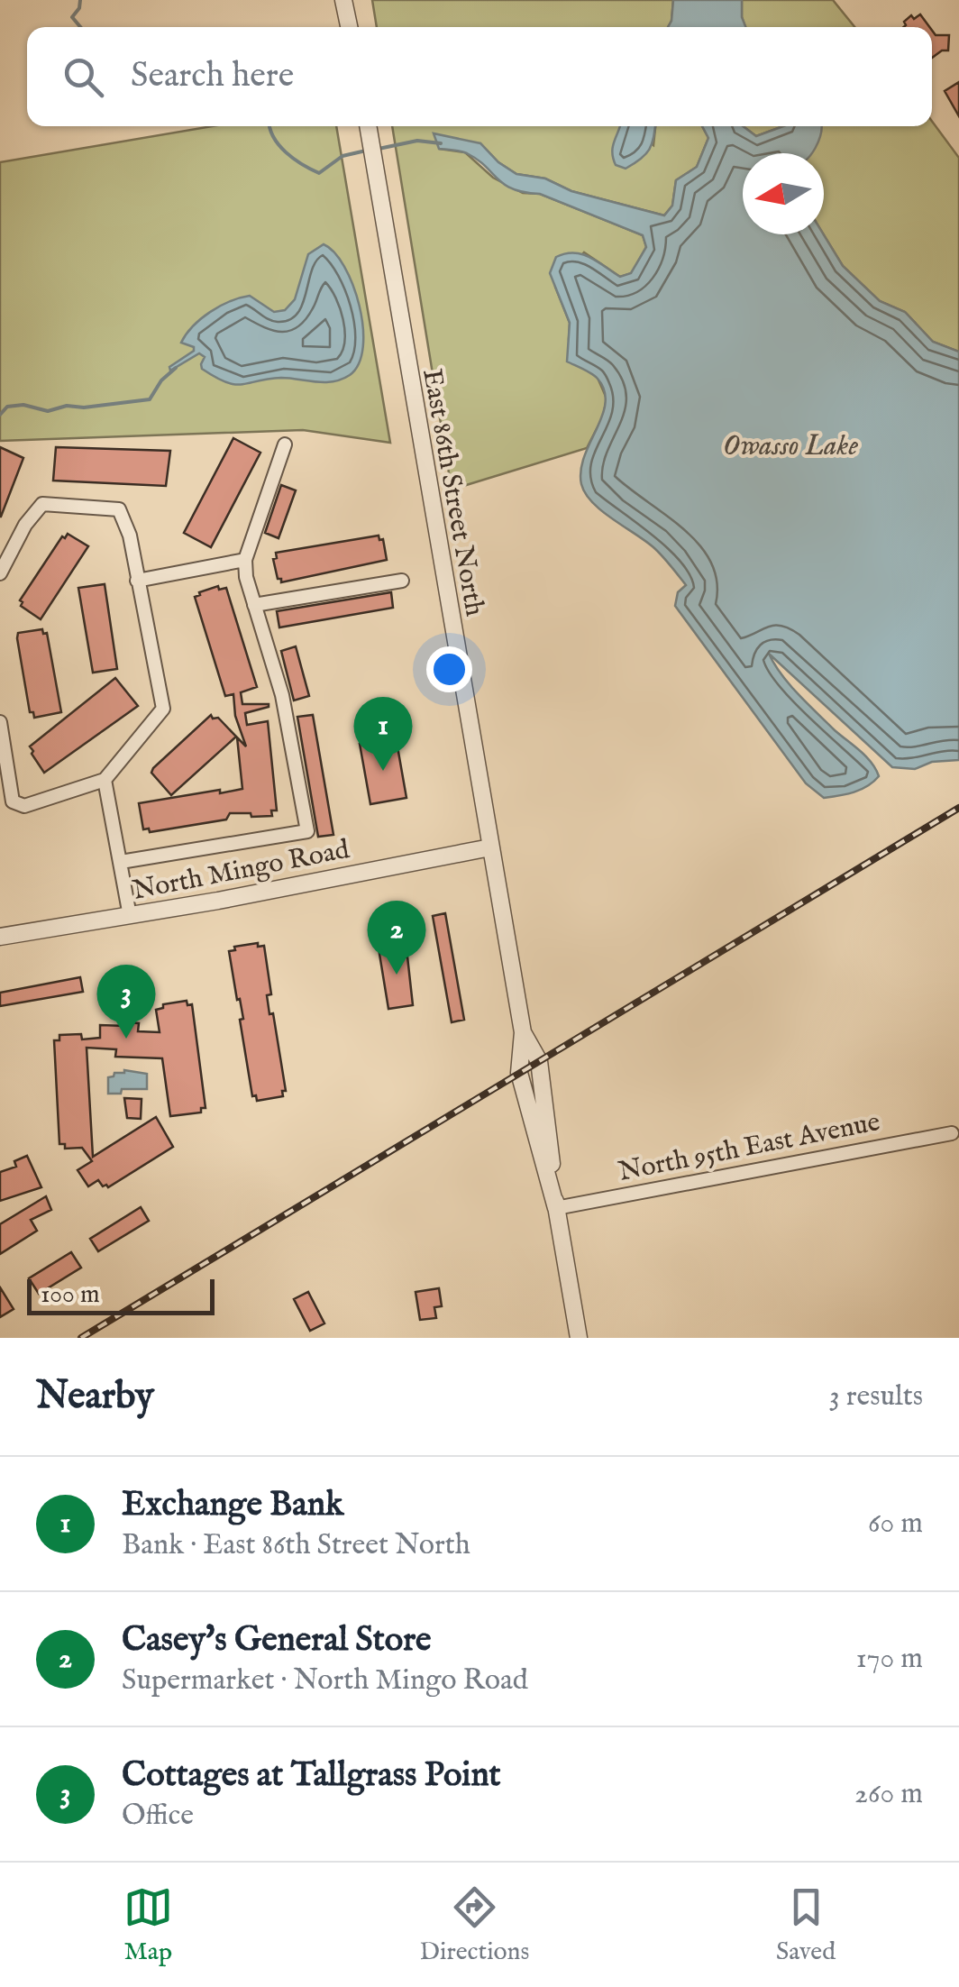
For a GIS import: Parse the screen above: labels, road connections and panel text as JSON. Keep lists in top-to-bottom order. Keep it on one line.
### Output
{"streets":{"street":["East 86th Street North","North Mingo Road","North 95th East Avenue"]},"crossings":[["East 86th Street North","North Mingo Road"],["East 86th Street North","North 95th East Avenue"]],"water":["Owasso Lake"],"scale_bar":"100 m","north":"left","page":{"search":"Search here","pins":["1","2","3"],"scale":"100 m","heading":["Nearby","3 results"],"list":[{"mark":"1","name":"Exchange Bank","note":"Bank · East 86th Street North","value":"60 m"},{"mark":"2","name":"Casey's General Store","note":"Supermarket · North Mingo Road","value":"170 m"},{"mark":"3","name":"Cottages at Tallgrass Point","note":"Office","value":"260 m"}],"nav":["Map","Directions","Saved"]}}
